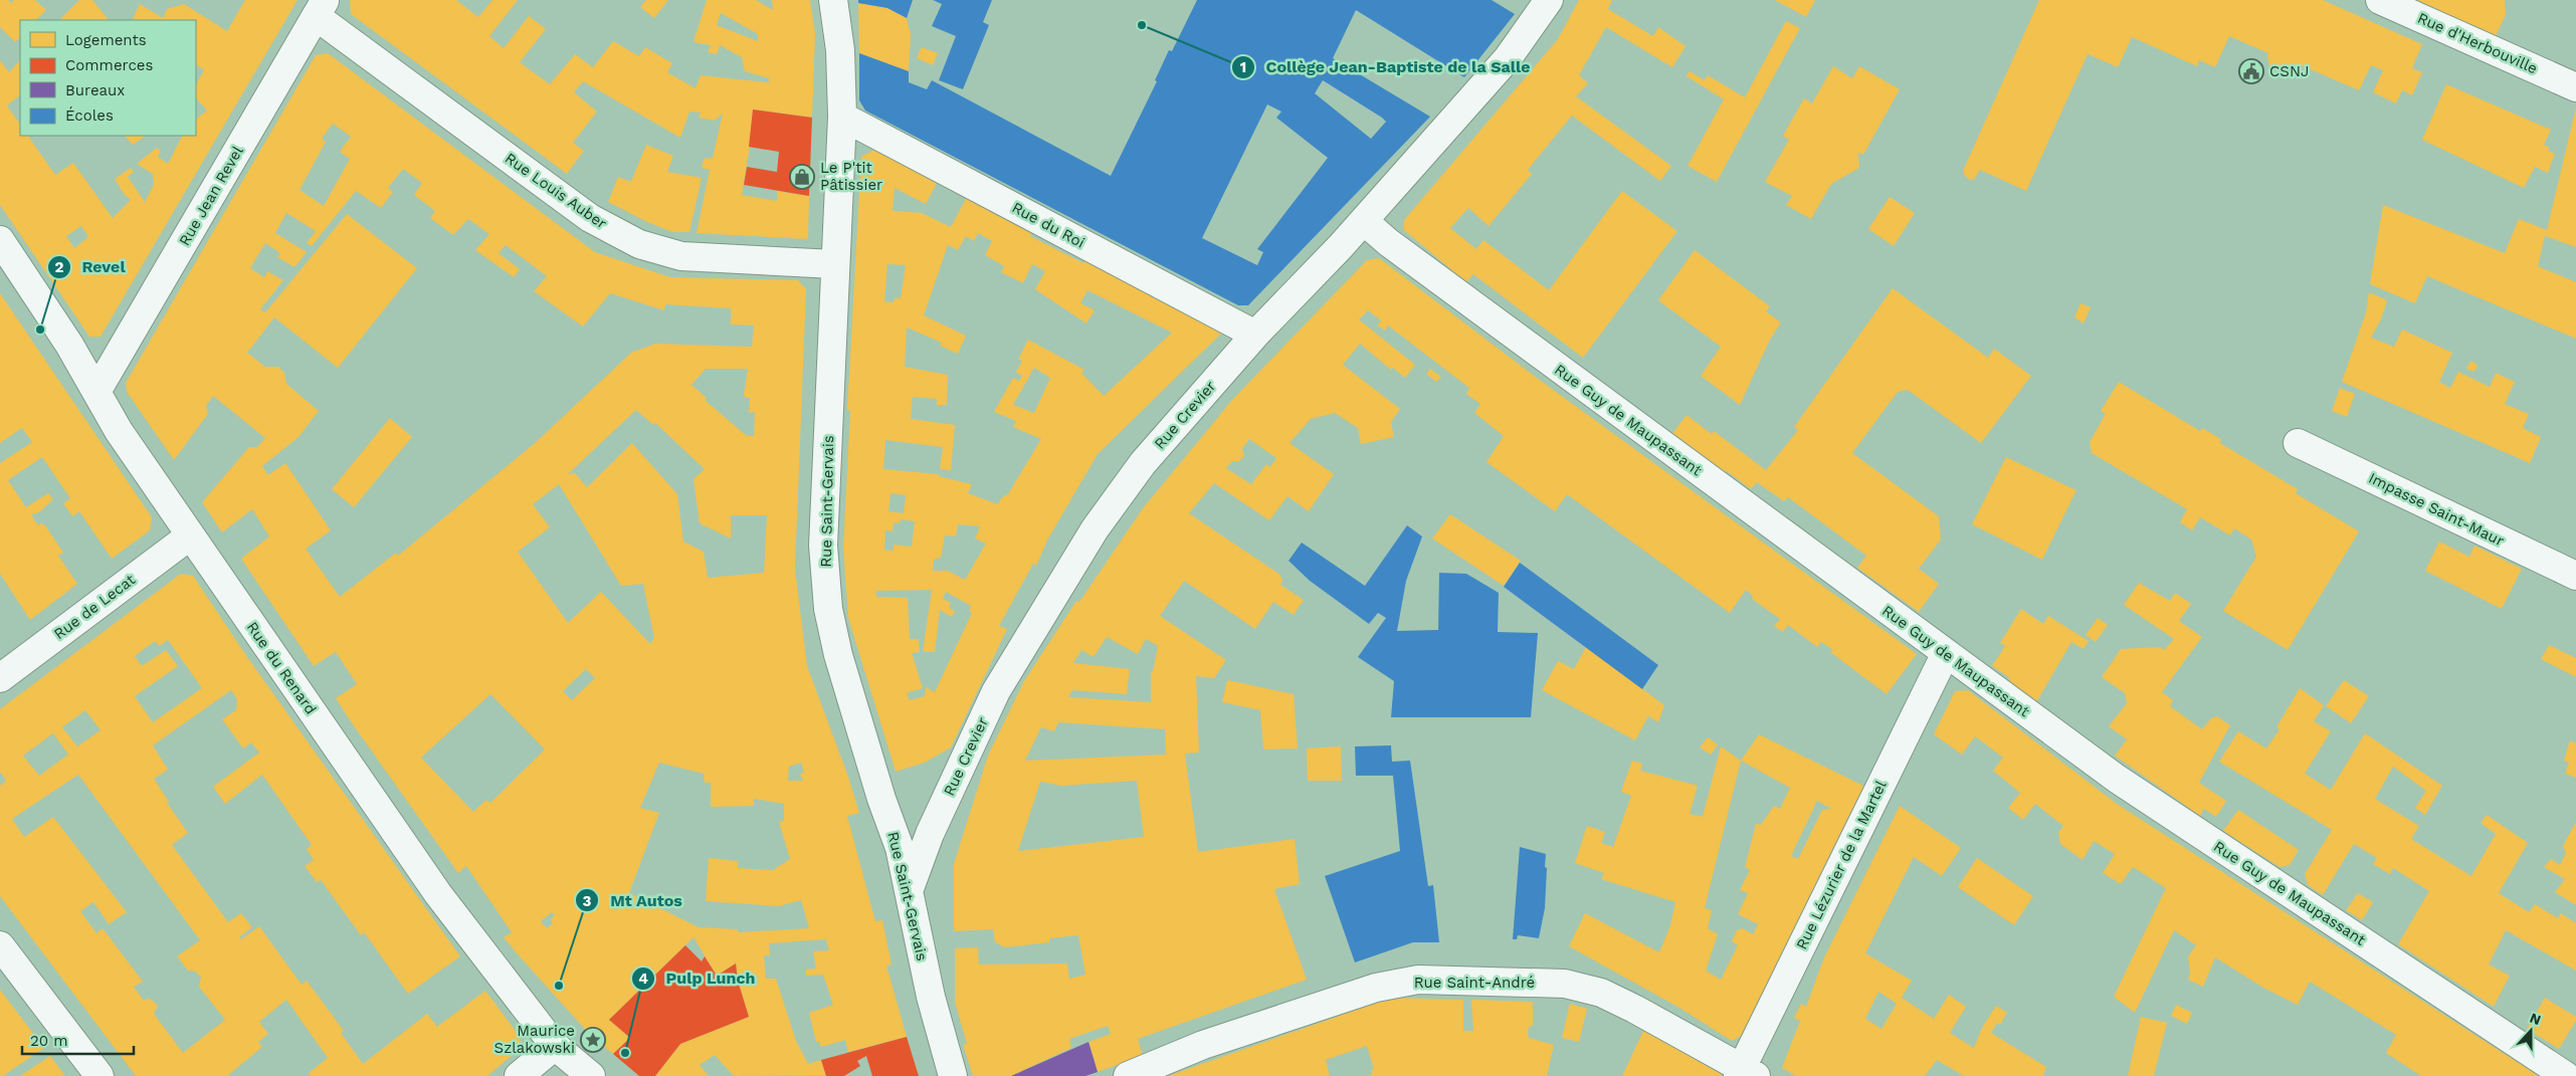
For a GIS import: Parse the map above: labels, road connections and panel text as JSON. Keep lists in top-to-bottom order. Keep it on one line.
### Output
{"streets":{"street":["Rue d'Herbouville","Rue Louis Auber","Rue Jean Revel","Rue du Roi","Rue Crevier","Rue Guy de Maupassant","Rue Saint-Gervais","Impasse Saint-Maur","Rue de Lecat","Rue du Renard","Rue Lézurier de la Martel","Rue Saint-André"]},"crossings":[["Rue Louis Auber","Rue Jean Revel"],["Rue Louis Auber","Rue Saint-Gervais"],["Rue Jean Revel","Rue du Renard"],["Rue du Roi","Rue Crevier"],["Rue du Roi","Rue Saint-Gervais"],["Rue Crevier","Rue Guy de Maupassant"],["Rue Crevier","Rue Saint-Gervais"],["Rue Guy de Maupassant","Rue Lézurier de la Martel"],["Rue de Lecat","Rue du Renard"],["Rue Lézurier de la Martel","Rue Saint-André"]],"places":{"other":["Collège Jean-Baptiste de la Salle","Revel","Mt Autos","Pulp Lunch"],"public building":["CSNJ"],"shop":["Le P'tit Pâtissier"],"place":["Maurice Szlakowski"]},"legend":["Logements","Commerces","Bureaux","Écoles"],"scale_bar":"20 m","north":"top"}
